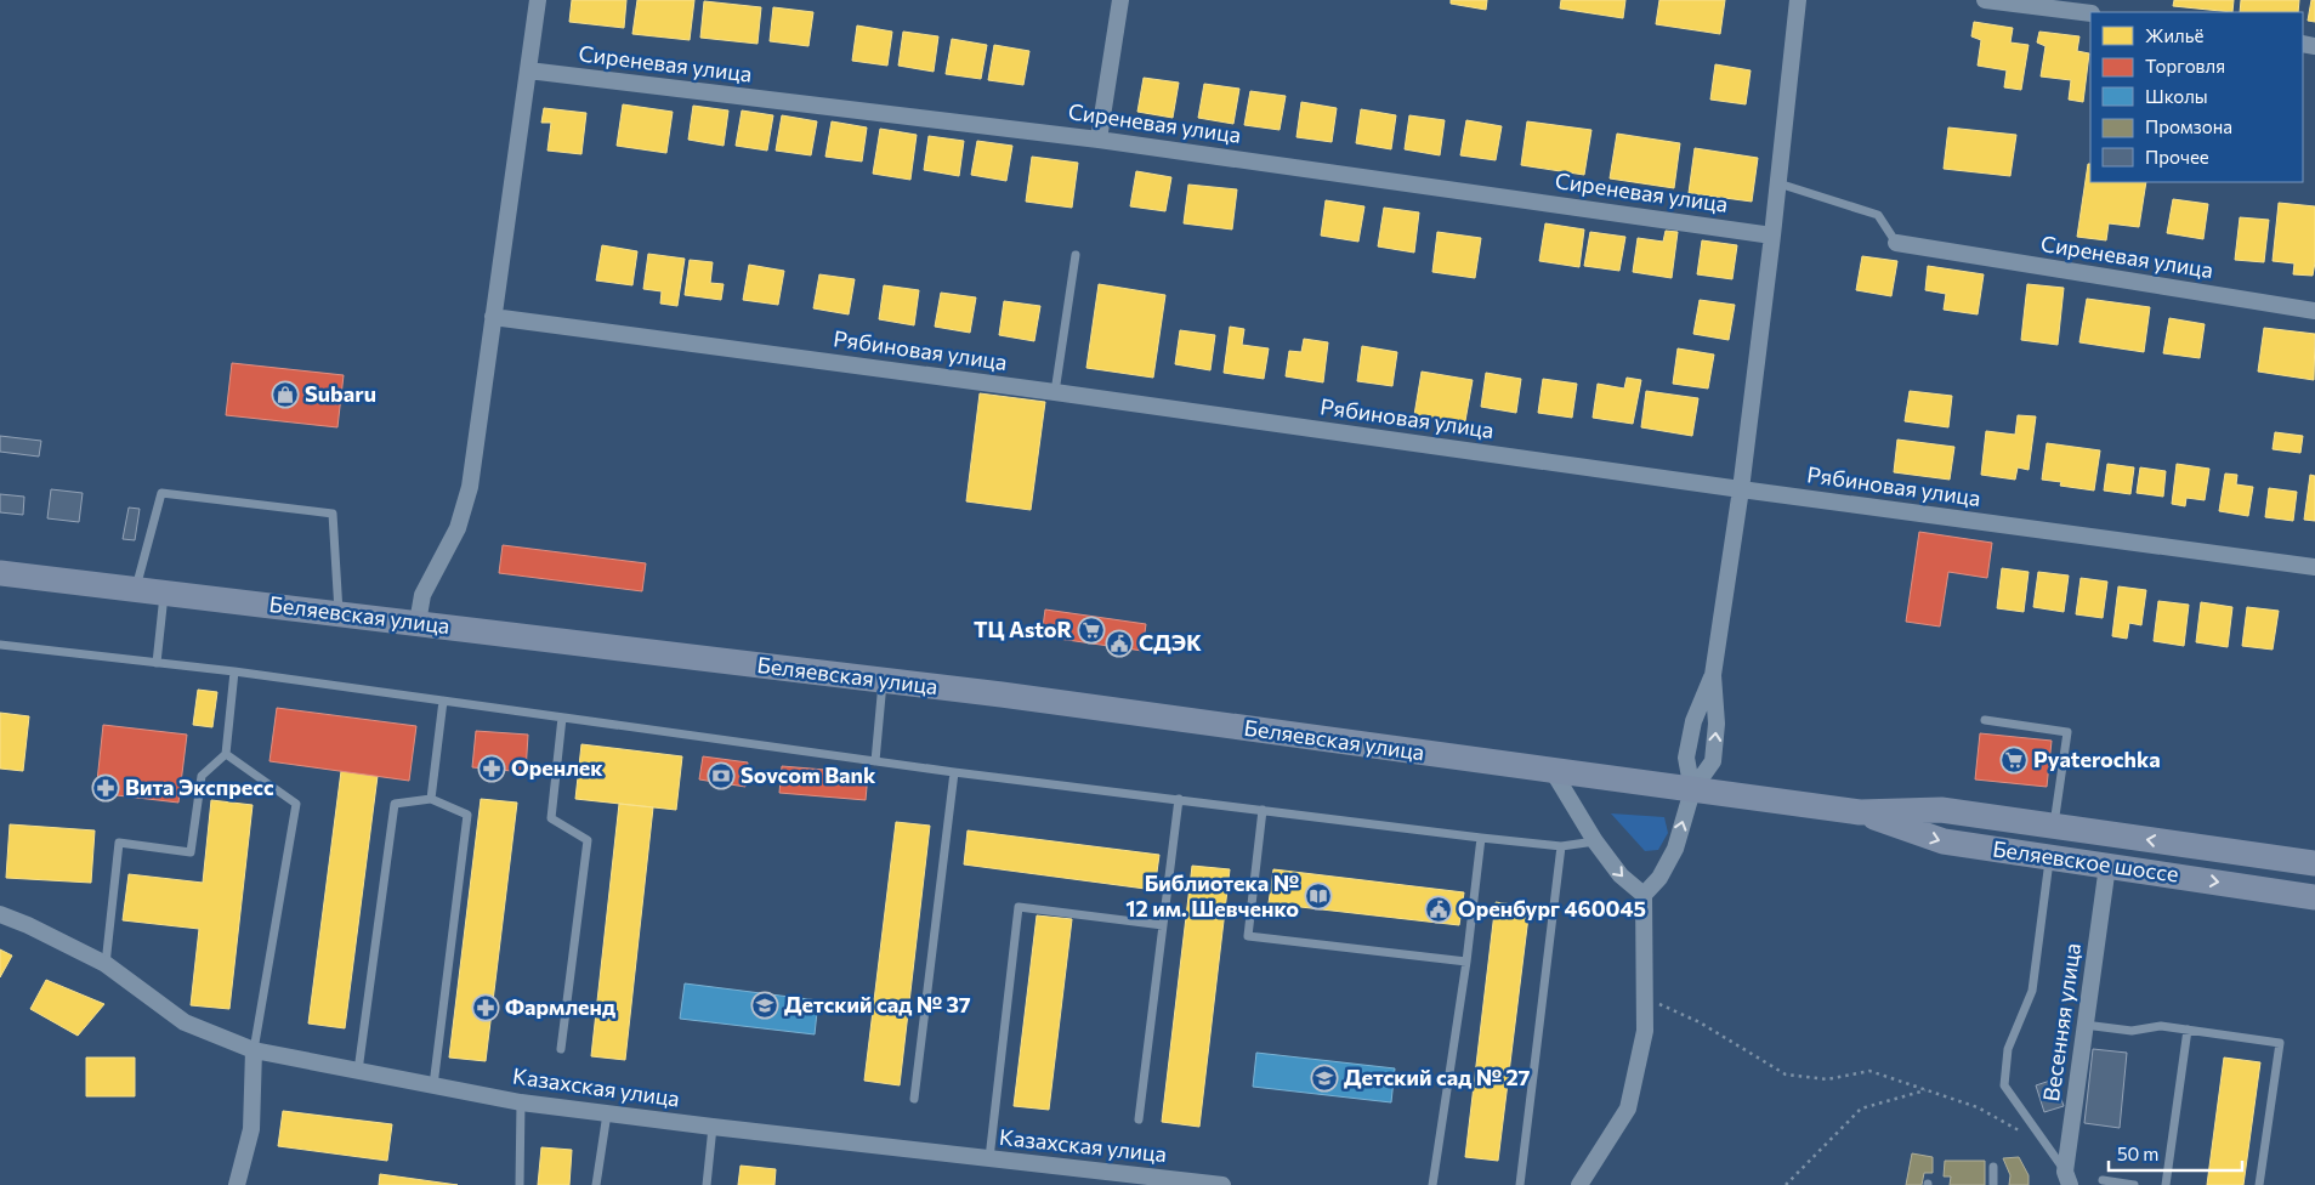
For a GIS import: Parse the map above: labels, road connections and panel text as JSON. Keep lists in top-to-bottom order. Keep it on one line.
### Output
{"streets":{"main road":["Беляевская улица","Беляевское шоссе"],"street":["Сиреневая улица","Рябиновая улица","Весенняя улица","Казахская улица"]},"crossings":[["Беляевская улица","Беляевское шоссе"],["Беляевское шоссе","Весенняя улица"]],"places":{"shop":["Subaru"],"supermarket":["ТЦ AstoR","Pyaterochka"],"public building":["СДЭК","Оренбург 460045"],"pharmacy":["Оренлек","Вита Экспресс","Фармленд"],"bank":["Sovcom Bank"],"library":["Библиотека № 12 им. Шевченко"],"school or university":["Детский сад № 37","Детский сад № 27"]},"legend":["Жильё","Торговля","Школы","Промзона","Прочее"],"scale_bar":"50 m"}
